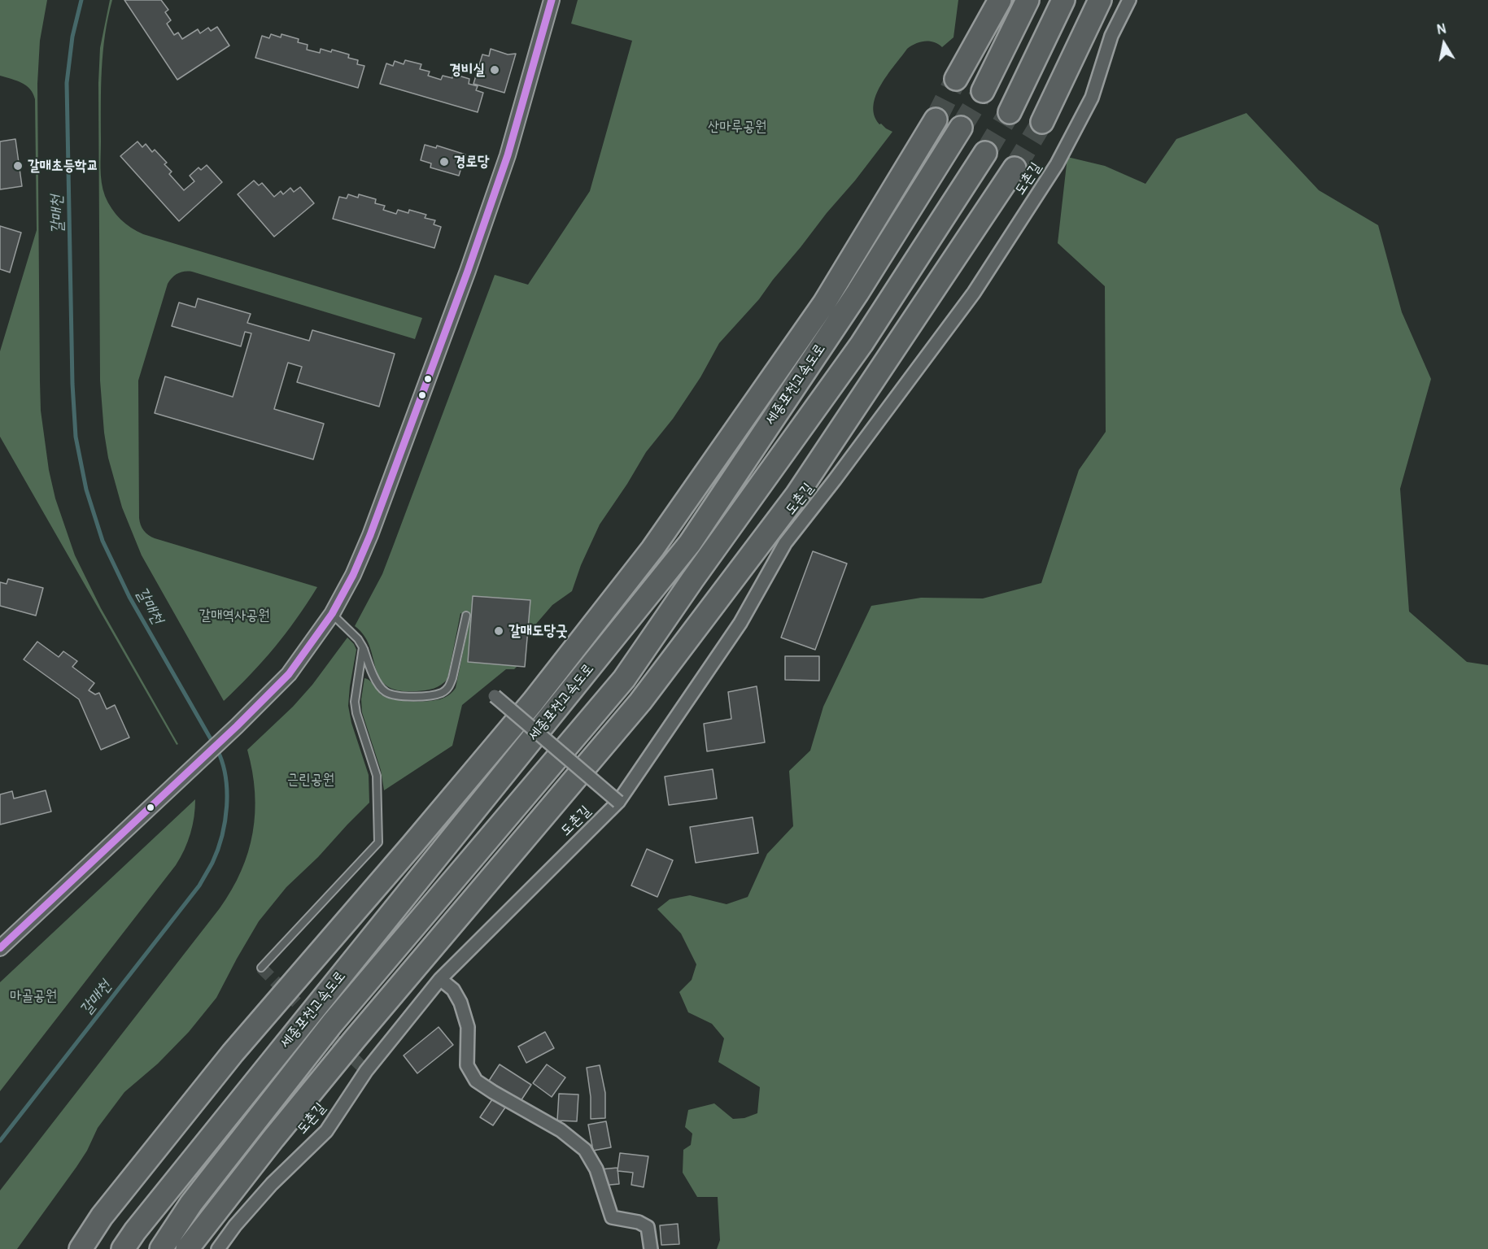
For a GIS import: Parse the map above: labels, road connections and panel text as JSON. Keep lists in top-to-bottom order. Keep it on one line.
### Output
{"streets":{"highway":["세종포천고속도로"],"street":["도촌길"]},"water":["갈매천"],"parks":["산마루공원","갈매역사공원","근린공원","마골공원"],"places":["경비실","경로당","갈매초등학교","갈매도당굿"],"north":"top"}
